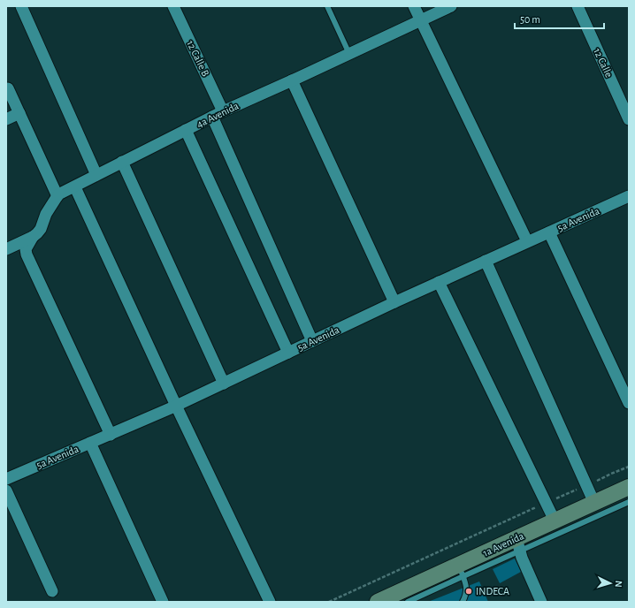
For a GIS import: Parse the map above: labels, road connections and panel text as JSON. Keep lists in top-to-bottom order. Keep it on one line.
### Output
{"streets":{"main road":["1a Avenida"],"street":["12 Calle B","12 Calle","4a Avenida","5a Avenida"]},"crossings":[["12 Calle B","4a Avenida"]],"places":["INDECA"],"scale_bar":"50 m","north":"right"}
